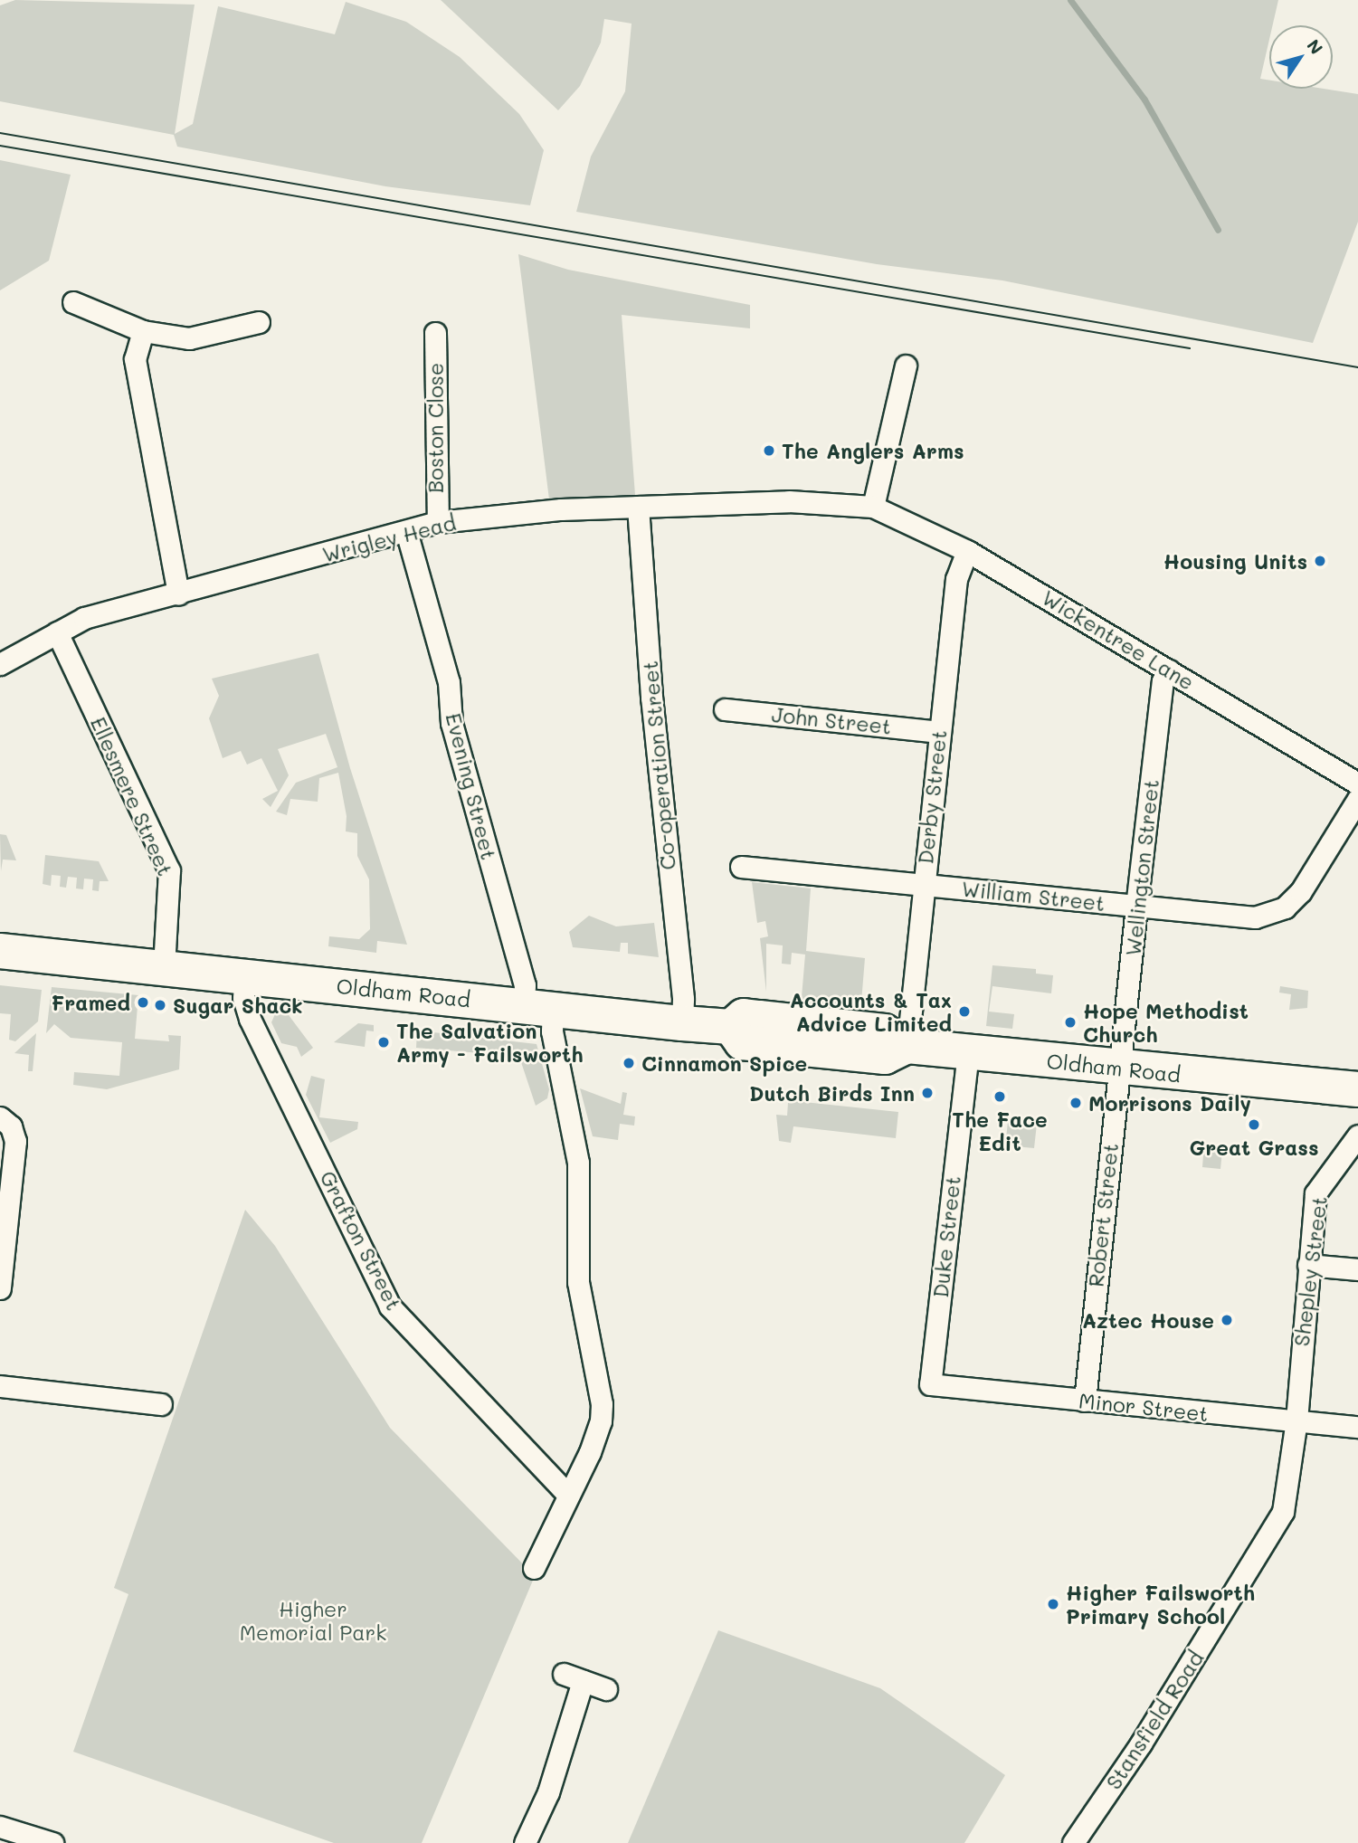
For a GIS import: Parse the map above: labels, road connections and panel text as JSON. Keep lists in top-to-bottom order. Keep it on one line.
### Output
{"streets":{"highway":["Oldham Road"],"street":["Boston Close","Wrigley Head","Wickentree Lane","John Street","Co-operation Street","Evening Street","Ellesmere Street","Derby Street","Wellington Street","William Street","Robert Street","Duke Street","Grafton Street","Shepley Street","Minor Street","Stansfield Road"]},"crossings":[["Boston Close","Wrigley Head"],["Wrigley Head","Wickentree Lane"],["Wrigley Head","Co-operation Street"],["Wrigley Head","Evening Street"],["Wrigley Head","Ellesmere Street"],["Wickentree Lane","Derby Street"],["Wickentree Lane","Wellington Street"],["John Street","Derby Street"],["Co-operation Street","Oldham Road"],["Evening Street","Oldham Road"],["Evening Street","Grafton Street"],["Ellesmere Street","Oldham Road"],["Derby Street","William Street"],["Derby Street","Oldham Road"],["Wellington Street","William Street"],["Wellington Street","Oldham Road"],["Wellington Street","Robert Street"],["Oldham Road","Robert Street"],["Oldham Road","Duke Street"],["Oldham Road","Grafton Street"],["Robert Street","Minor Street"],["Duke Street","Minor Street"],["Shepley Street","Minor Street"],["Shepley Street","Stansfield Road"],["Minor Street","Stansfield Road"]],"parks":["Higher Memorial Park"],"places":["The Anglers Arms","Housing Units","Framed","Sugar Shack","Accounts & Tax Advice Limited","Hope Methodist Church","The Salvation Army - Failsworth","Cinnamon Spice","Dutch Birds Inn","The Face Edit","Morrisons Daily","Great Grass","Aztec House","Higher Failsworth Primary School"],"north":"top right"}
